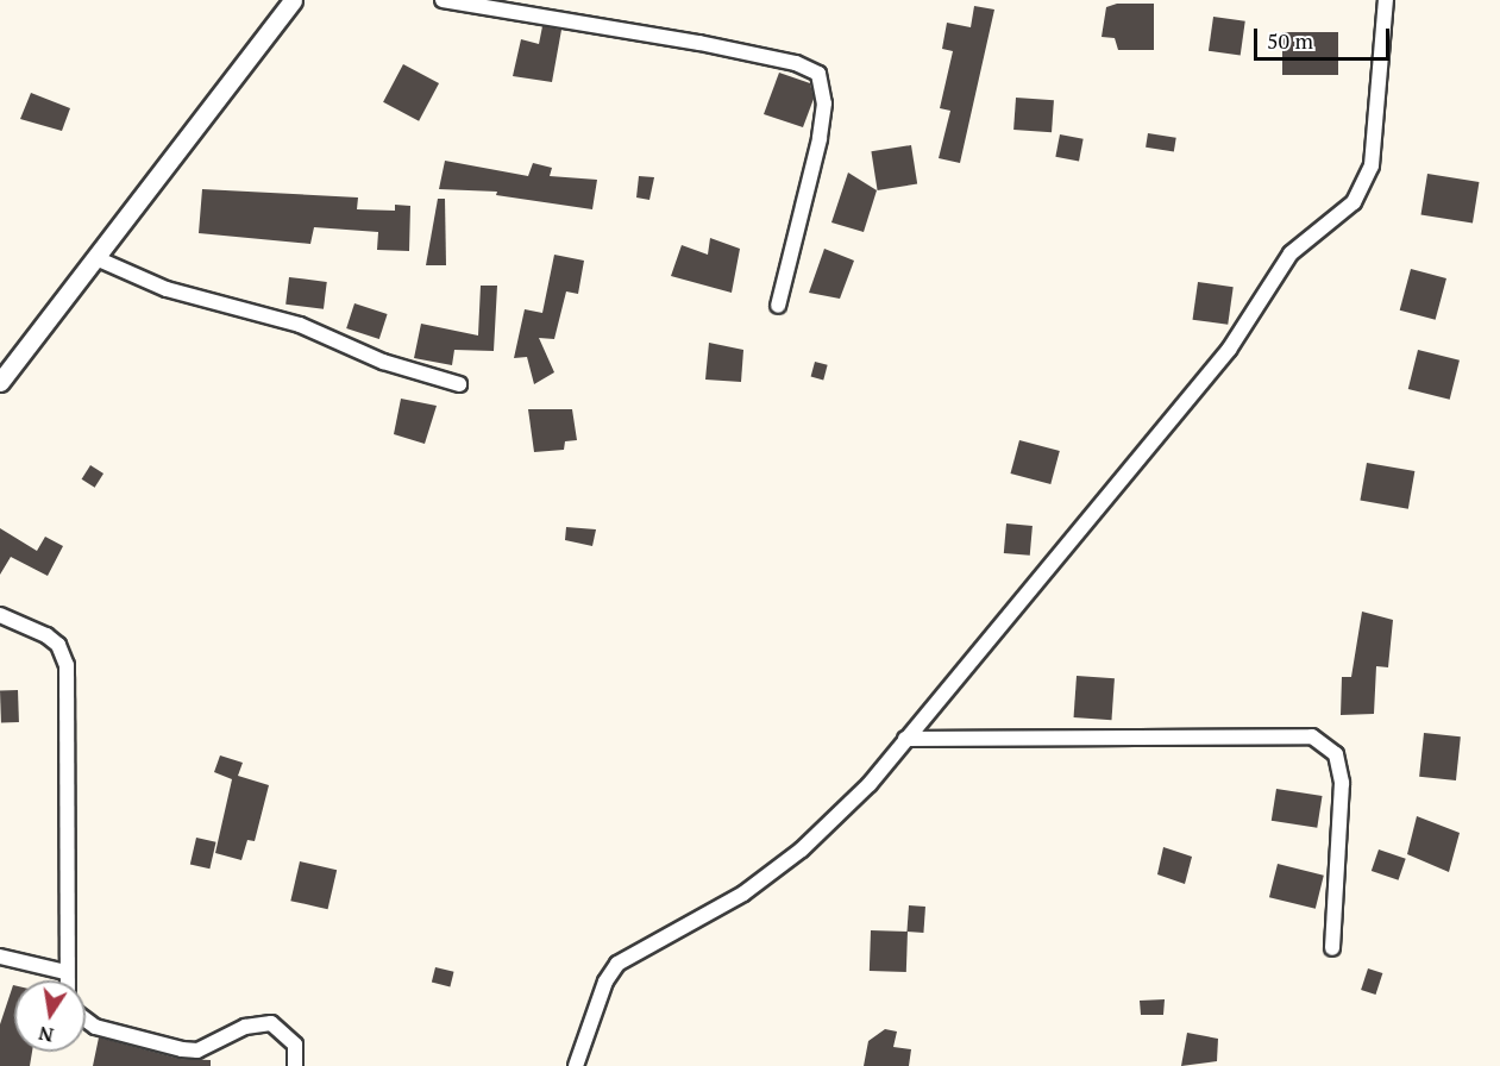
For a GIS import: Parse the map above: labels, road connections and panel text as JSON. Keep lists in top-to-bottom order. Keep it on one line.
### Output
{"scale_bar":"50 m","north":"bottom"}
